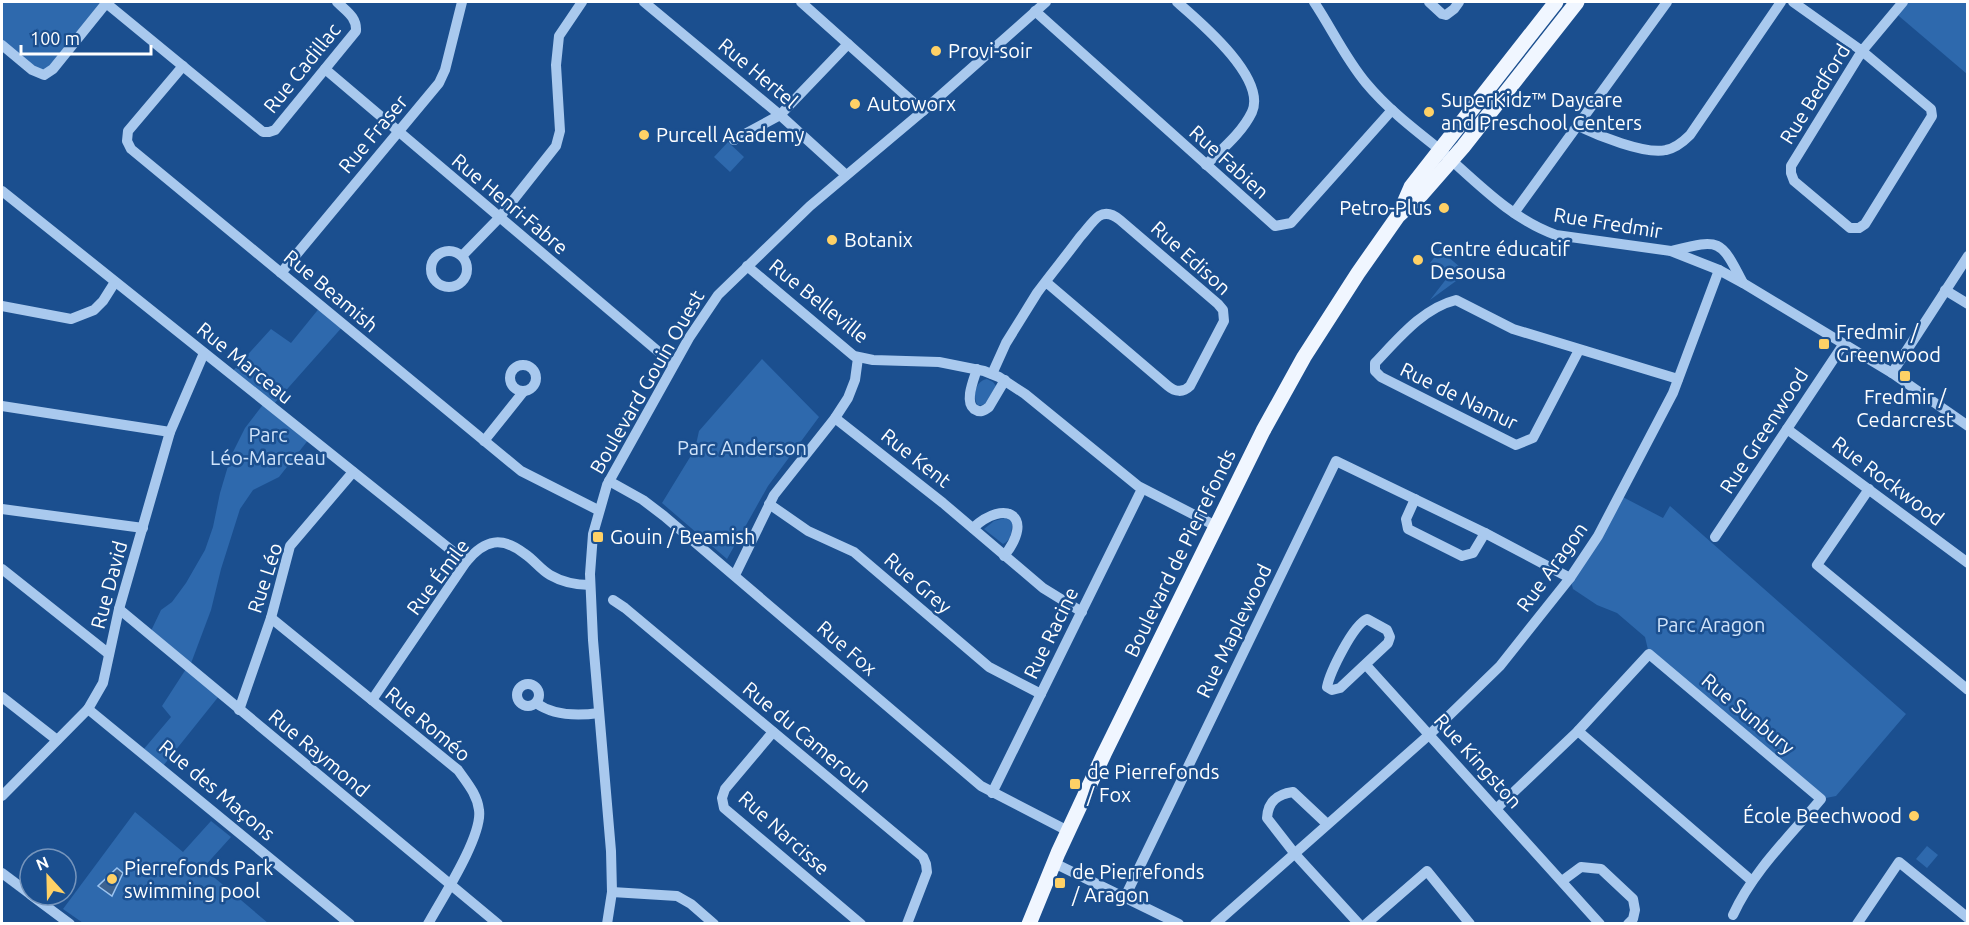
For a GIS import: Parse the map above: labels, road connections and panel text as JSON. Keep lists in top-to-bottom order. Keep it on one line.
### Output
{"streets":{"main road":["Boulevard de Pierrefonds"],"street":["Rue Cadillac","Rue Hertel","Rue Bedford","Rue Fraser","Rue Fabien","Rue Henri-Fabre","Rue Fredmir","Rue Edison","Rue Beamish","Rue Belleville","Rue Marceau","Boulevard Gouin Ouest","Rue de Namur","Rue Greenwood","Rue Kent","Rue Rockwood","Rue Aragon","Rue Émile","Rue Léo","Rue Grey","Rue David","Rue Maplewood","Rue Racine","Rue Fox","Rue Sunbury","Rue Roméo","Rue du Cameroun","Rue Raymond","Rue Kingston","Rue des Maçons","Rue Narcisse"]},"crossings":[["Rue Cadillac","Rue Henri-Fabre"],["Rue Cadillac","Rue Beamish"],["Rue Hertel","Boulevard Gouin Ouest"],["Rue Fraser","Rue Henri-Fabre"],["Rue Fraser","Rue Beamish"],["Rue Fabien","Rue Fredmir"],["Rue Fabien","Boulevard Gouin Ouest"],["Rue Henri-Fabre","Boulevard Gouin Ouest"],["Rue Fredmir","Rue Greenwood"],["Rue Fredmir","Boulevard de Pierrefonds"],["Rue Fredmir","Rue Aragon"],["Rue Edison","Rue Belleville"],["Rue Beamish","Boulevard Gouin Ouest"],["Rue Belleville","Boulevard Gouin Ouest"],["Rue Belleville","Boulevard de Pierrefonds"],["Rue Belleville","Rue Racine"],["Rue Marceau","Rue Émile"],["Rue Marceau","Rue Léo"],["Rue Marceau","Rue David"],["Boulevard Gouin Ouest","Rue Émile"],["Boulevard Gouin Ouest","Rue Fox"],["Rue de Namur","Rue Aragon"],["Rue Greenwood","Rue Rockwood"],["Rue Kent","Rue Racine"],["Boulevard de Pierrefonds","Rue Fox"],["Rue Aragon","Rue Maplewood"],["Rue Aragon","Rue Kingston"],["Rue Émile","Rue Roméo"],["Rue Léo","Rue Roméo"],["Rue Léo","Rue Raymond"],["Rue Grey","Rue Racine"],["Rue David","Rue Raymond"],["Rue David","Rue des Maçons"],["Rue Racine","Rue Fox"],["Rue Sunbury","Rue Kingston"],["Rue Roméo","Rue Raymond"],["Rue du Cameroun","Rue Narcisse"]],"parks":["Parc Léo-Marceau","Parc Anderson","Parc Aragon"],"places":{"other":["Provi-soir","Autoworx","SuperKidz™ Daycare and Preschool Centers","Purcell Academy","Petro-Plus","Botanix","Centre éducatif Desousa","École Beechwood","Pierrefonds Park swimming pool"],"transit":["Fredmir / Greenwood","Fredmir / Cedarcrest","Gouin / Beamish","de Pierrefonds / Fox","de Pierrefonds / Aragon"]},"scale_bar":"100 m","north":"top"}
